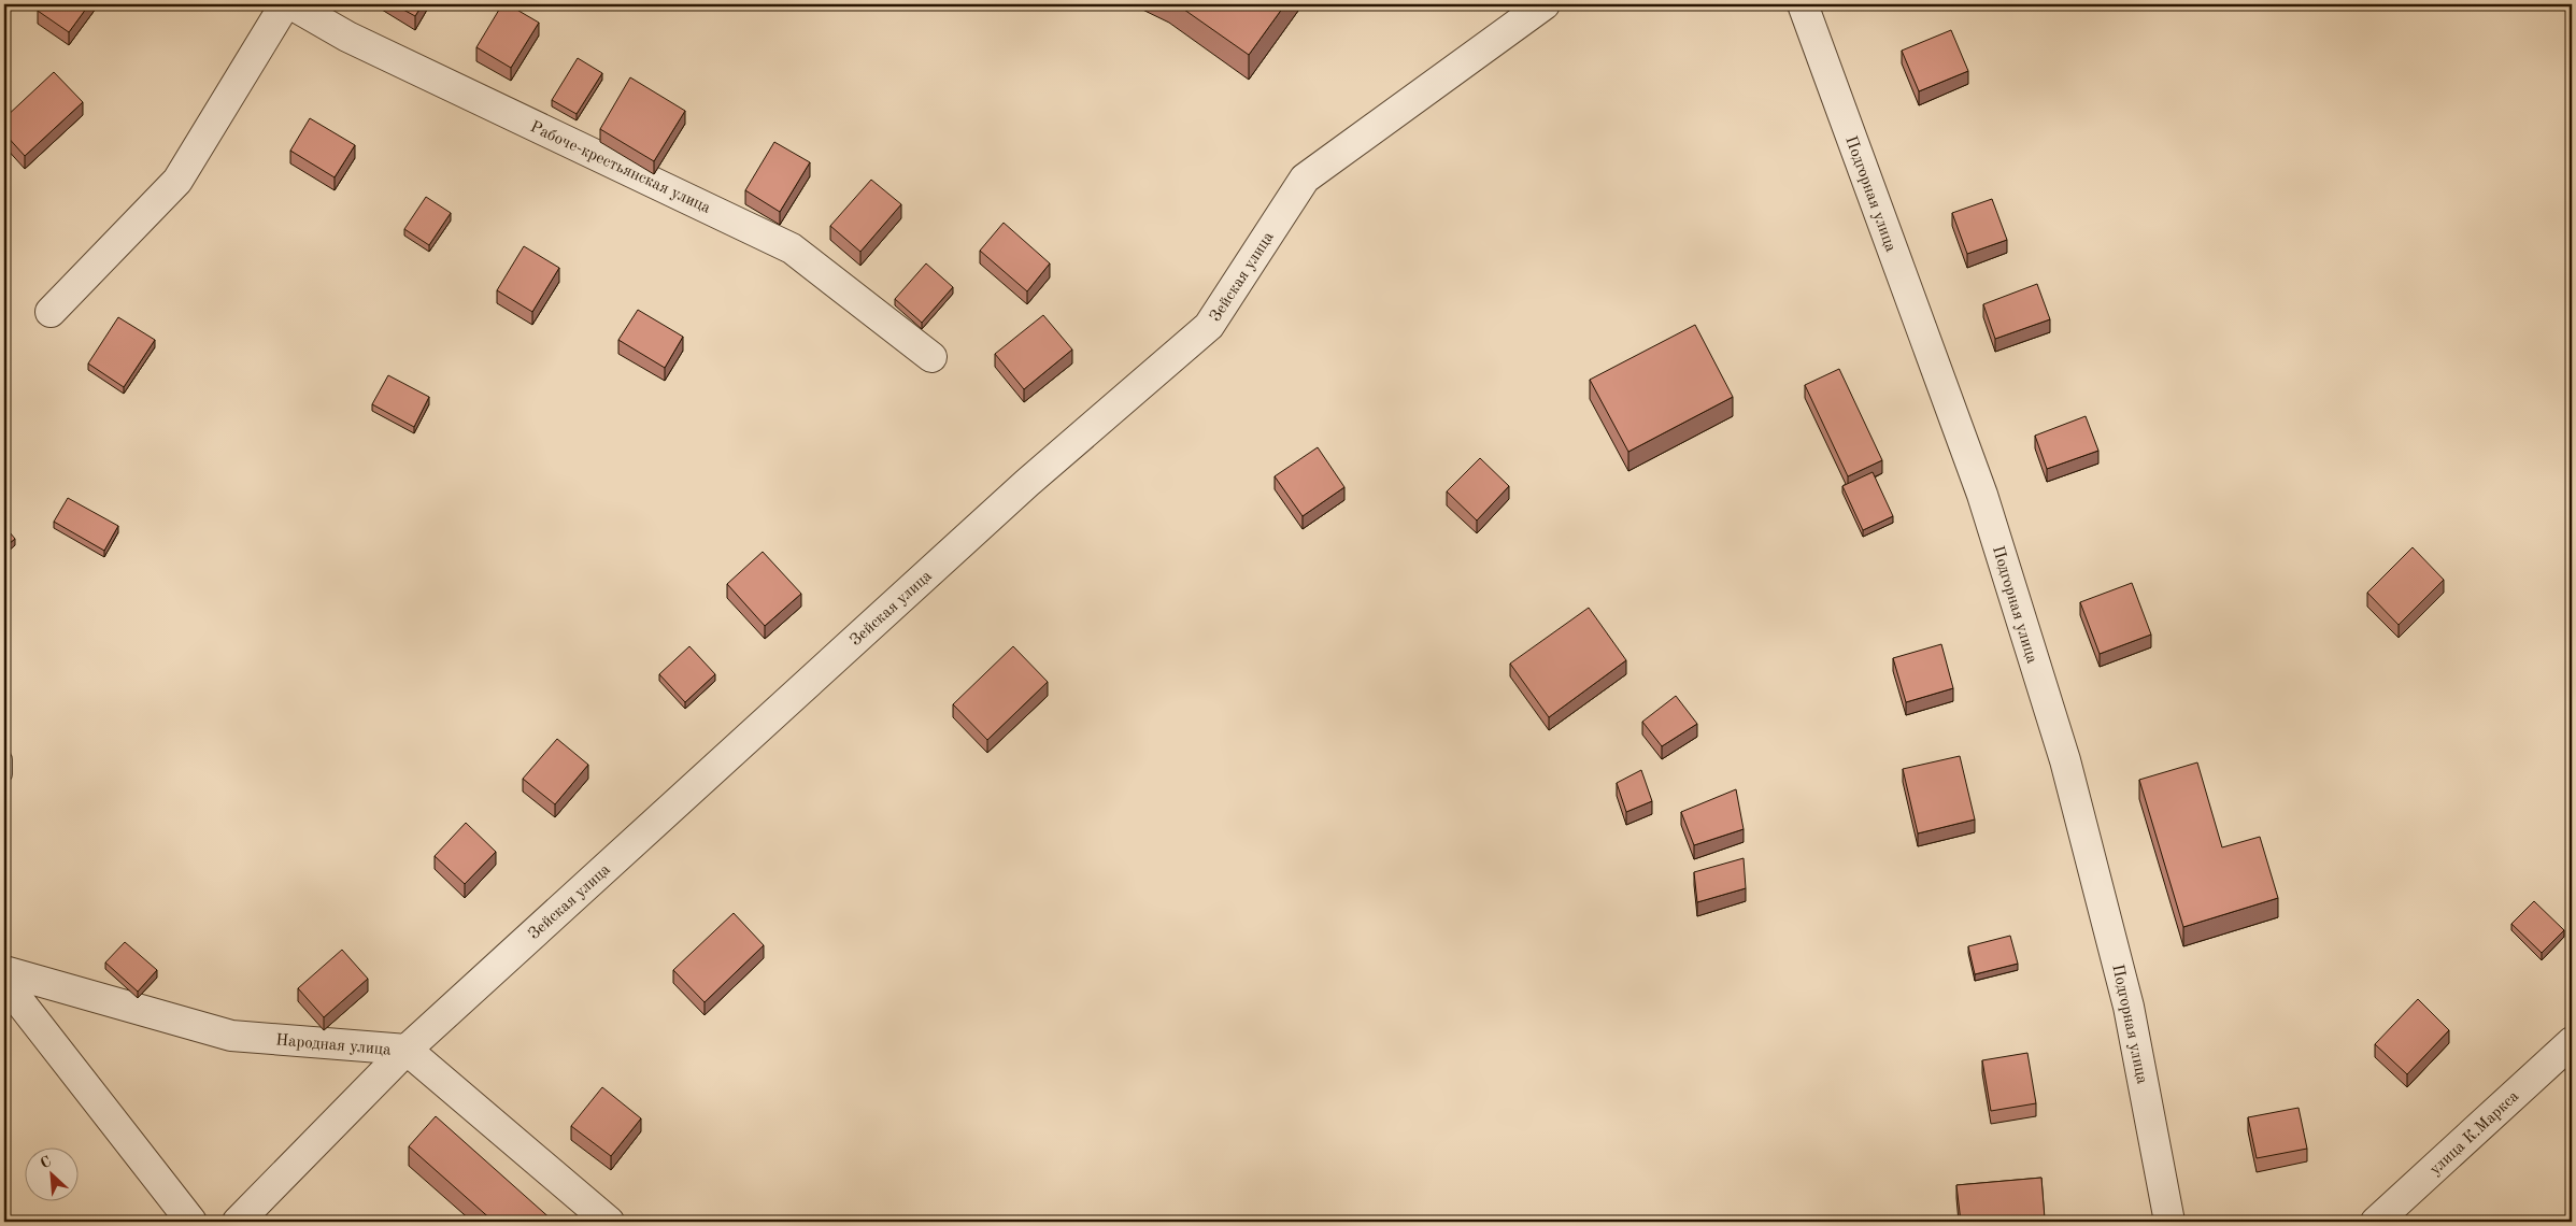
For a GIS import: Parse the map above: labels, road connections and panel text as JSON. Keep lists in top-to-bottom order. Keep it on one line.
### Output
{"streets":{"street":["Рабоче-крестьянская улица","Подгорная улица","Зейская улица","Народная улица","улица К.Маркса"]},"crossings":[["Зейская улица","Народная улица"]],"north":"top left"}
